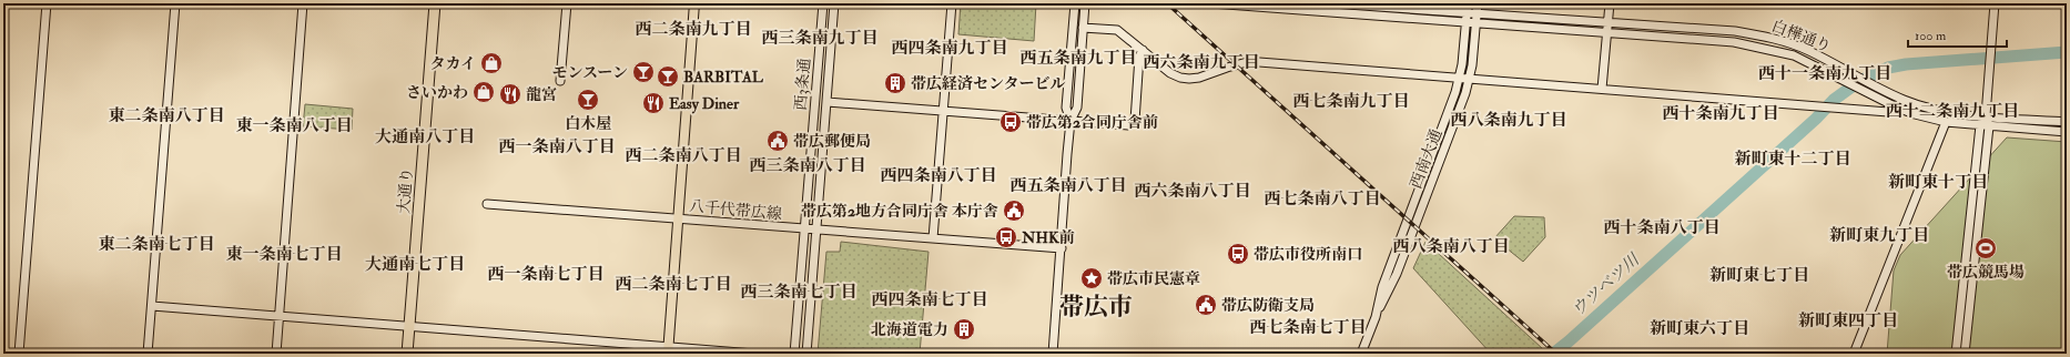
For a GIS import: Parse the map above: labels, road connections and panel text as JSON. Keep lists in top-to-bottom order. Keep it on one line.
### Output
{"streets":{"highway":["大通り"],"street":["白樺通り","西3条通","西南大通","八千代帯広線"]},"crossings":[["白樺通り","西南大通"],["西3条通","八千代帯広線"]],"districts":["西二条南九丁目","西三条南九丁目","西四条南九丁目","西五条南九丁目","西六条南九丁目","西十一条南九丁目","西七条南九丁目","西十二条南九丁目","西十条南九丁目","東二条南八丁目","西八条南九丁目","東一条南八丁目","大通南八丁目","西一条南八丁目","西二条南八丁目","新町東十二丁目","西三条南八丁目","西四条南八丁目","新町東十丁目","西五条南八丁目","西六条南八丁目","西七条南八丁目","西十条南八丁目","新町東九丁目","東二条南七丁目","西八条南八丁目","東一条南七丁目","大通南七丁目","西一条南七丁目","新町東七丁目","西二条南七丁目","西三条南七丁目","西四条南七丁目","帯広市","新町東四丁目","西七条南七丁目","新町東六丁目"],"water":["ウツベツ川"],"places":{"shop":["タカイ","さいかわ"],"bar":["モンスーン","BARBITAL","白木屋"],"building":["帯広経済センタービル","北海道電力"],"restaurant":["龍宮","Easy Diner"],"bus stop":["帯広第2合同庁舎前","NHK前","帯広市役所南口"],"public building":["帯広郵便局","帯広第2地方合同庁舎 本庁舎","帯広防衛支局"],"sports":["帯広競馬場"],"place":["帯広市民憲章"]},"scale_bar":"100 m"}
